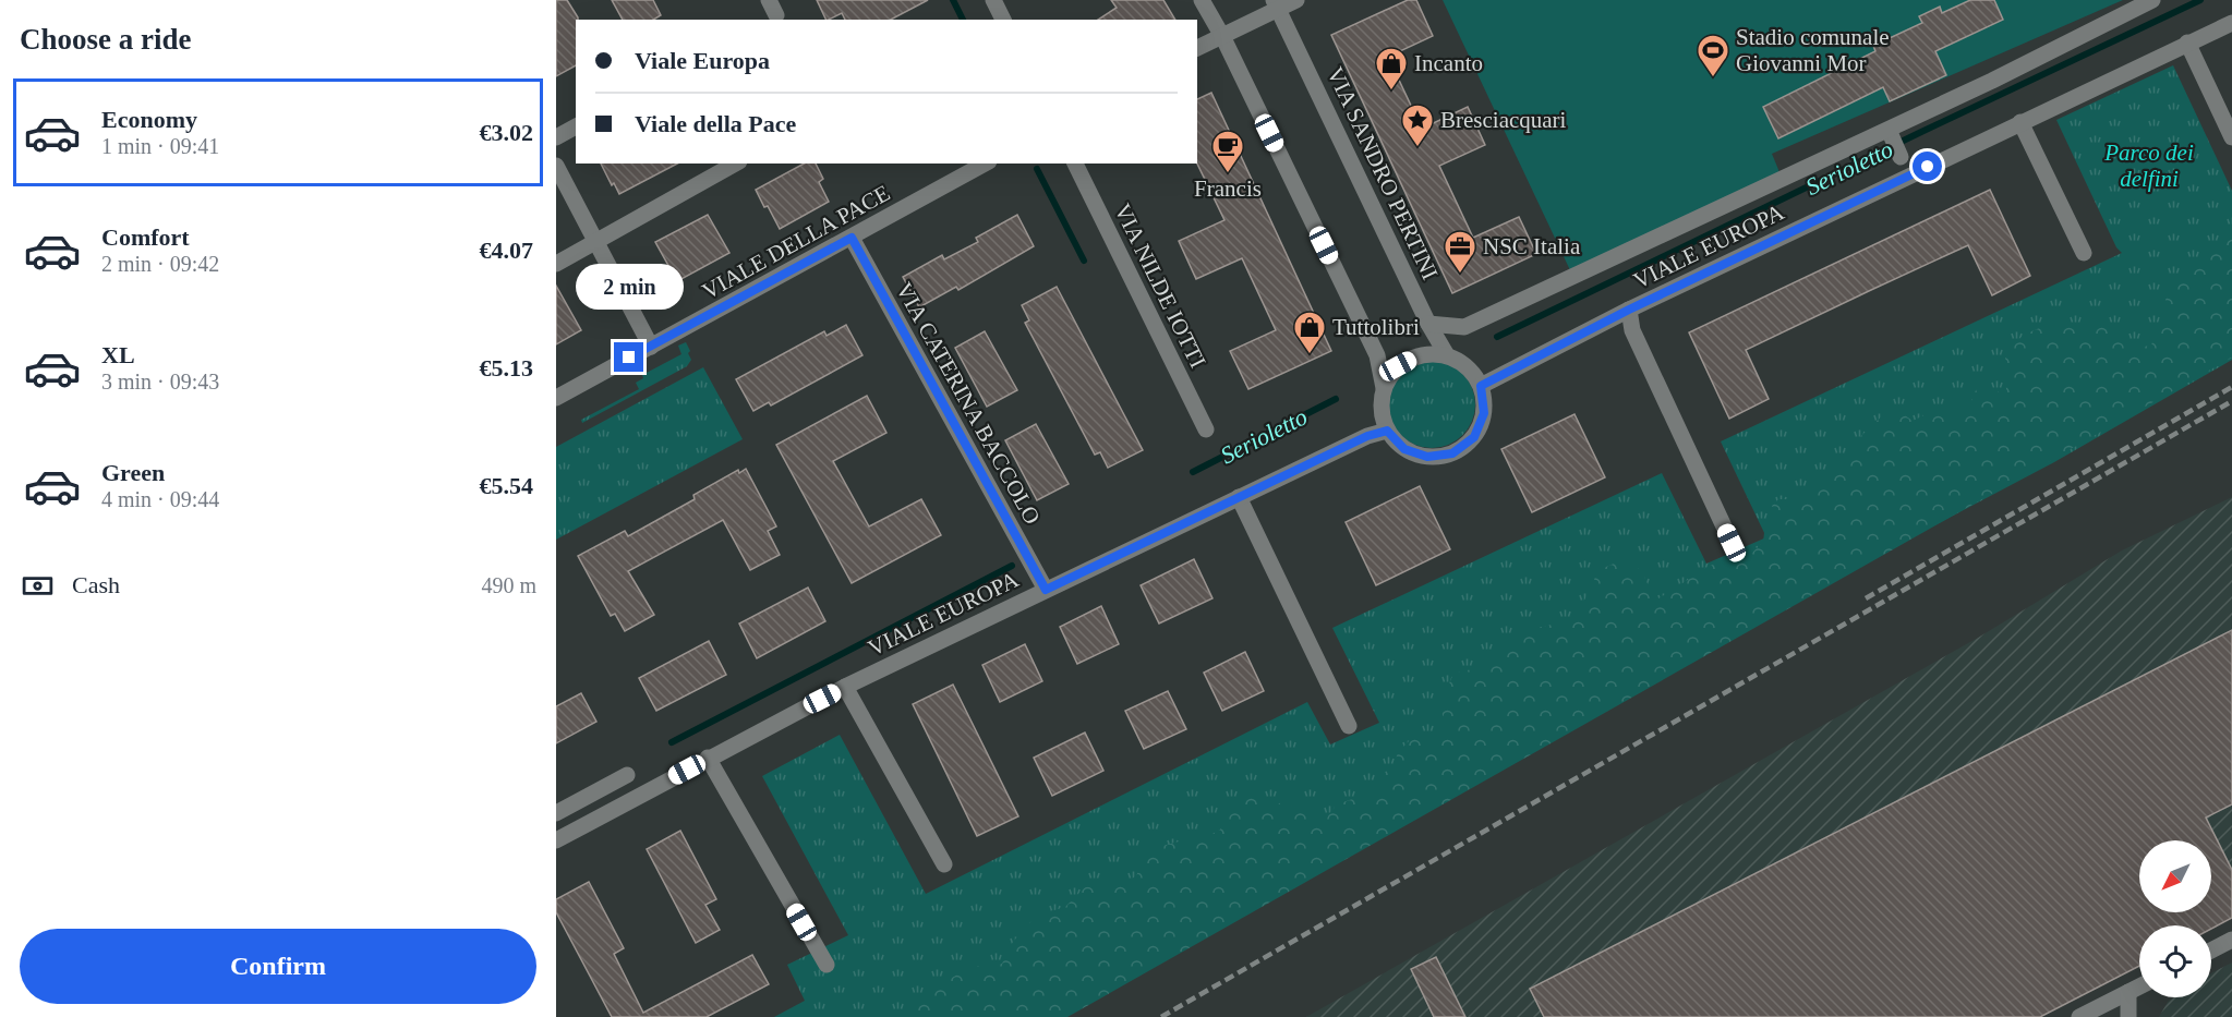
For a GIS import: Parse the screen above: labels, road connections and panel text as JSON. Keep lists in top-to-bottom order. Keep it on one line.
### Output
{"streets":{"street":["VIA SANDRO PERTINI","VIALE DELLA PACE","VIALE EUROPA","VIA NILDE IOTTI","VIA CATERINA BACCOLO"]},"crossings":[["VIA SANDRO PERTINI","VIALE EUROPA"],["VIALE DELLA PACE","VIA CATERINA BACCOLO"],["VIALE EUROPA","VIA CATERINA BACCOLO"]],"water":["Serioletto"],"parks":["Parco dei delfini"],"places":{"sports":["Stadio comunale Giovanni Mor"],"shop":["Incanto","Tuttolibri"],"place":["Bresciacquari"],"cafe":["Francis"],"office":["NSC Italia"]},"north":"bottom left","page":{"heading":"Choose a ride","banner":["Viale Europa","Viale della Pace"],"list":[{"name":"Economy","note":"1 min · 09:41","value":"€3.02"},{"name":"Comfort","note":"2 min · 09:42","value":"€4.07"},{"name":"XL","note":"3 min · 09:43","value":"€5.13"},{"name":"Green","note":"4 min · 09:44","value":"€5.54"}],"bubble":"2 min","pay":["Cash","490 m"],"buttons":"Confirm"}}
